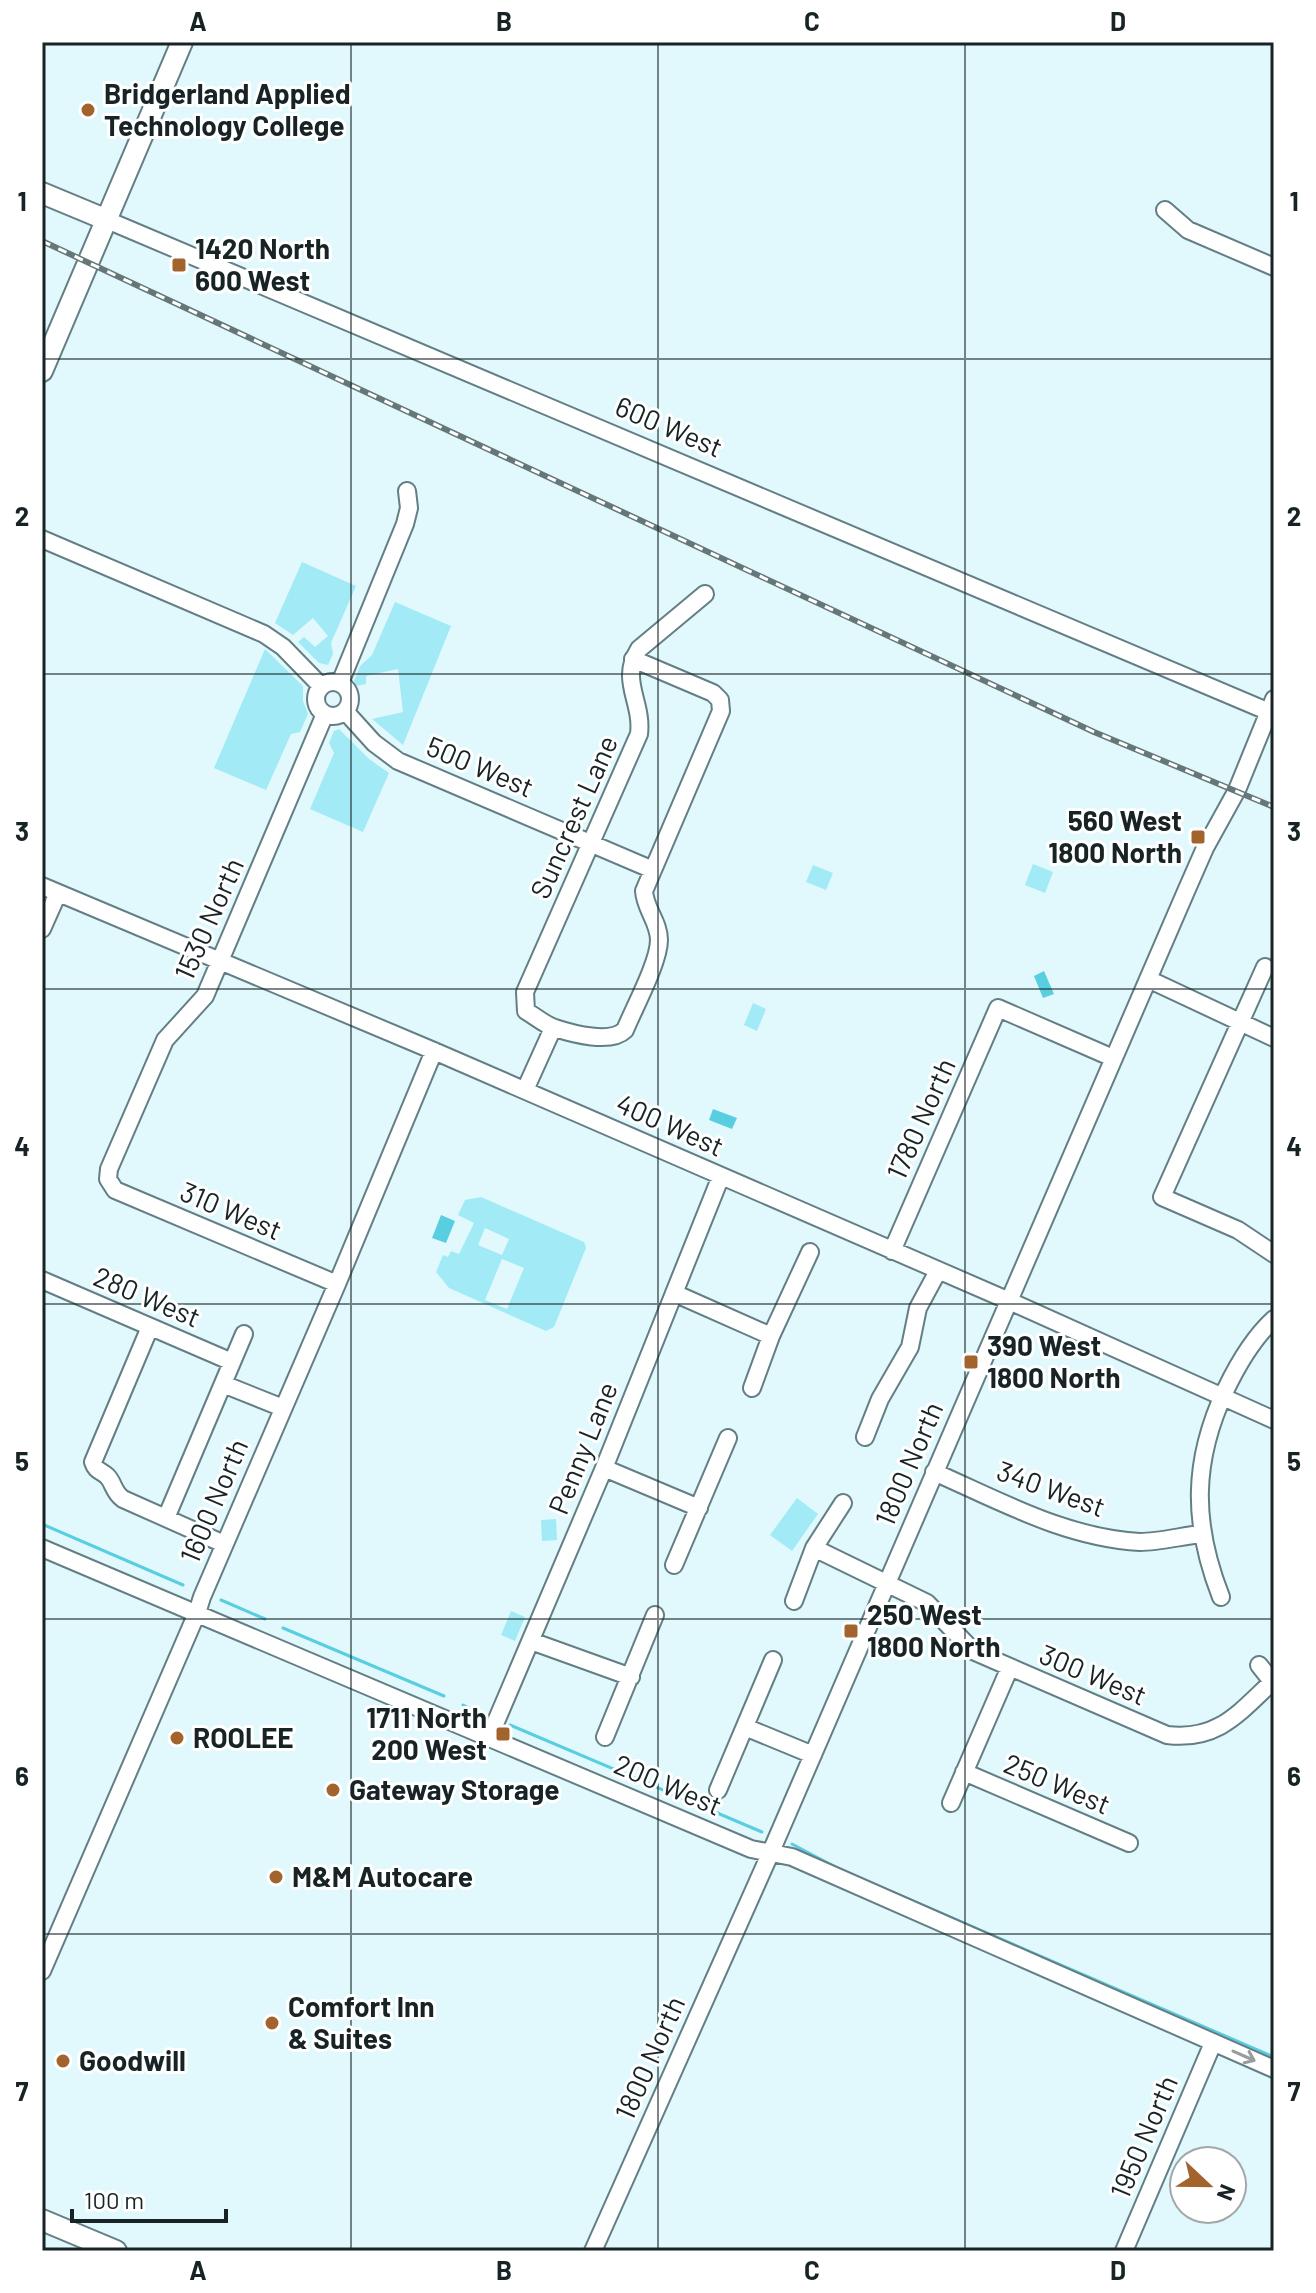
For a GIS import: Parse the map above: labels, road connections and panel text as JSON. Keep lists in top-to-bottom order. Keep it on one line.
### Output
{"streets":{"main road":["600 West"],"street":["500 West","Suncrest Lane","1530 North","1780 North","400 West","310 West","280 West","Penny Lane","1800 North","340 West","1600 North","300 West","250 West","200 West","1950 North"]},"crossings":[["600 West","1800 North"],["500 West","Suncrest Lane"],["500 West","1530 North"],["1530 North","400 West"],["1530 North","310 West"],["1780 North","400 West"],["1780 North","1800 North"],["400 West","Penny Lane"],["400 West","1800 North"],["400 West","1600 North"],["310 West","1600 North"],["Penny Lane","200 West"],["1800 North","340 West"],["1800 North","300 West"],["1800 North","200 West"],["1600 North","200 West"],["200 West","1950 North"]],"places":{"other":["Bridgerland Applied Technology College","ROOLEE","Gateway Storage","M&M Autocare","Comfort Inn & Suites","Goodwill"],"transit":["1420 North 600 West","560 West 1800 North","390 West 1800 North","250 West 1800 North","1711 North 200 West"]},"scale_bar":"100 m","north":"right","grid":{"columns":["A","B","C","D"],"rows":["1","2","3","4","5","6","7"]}}
